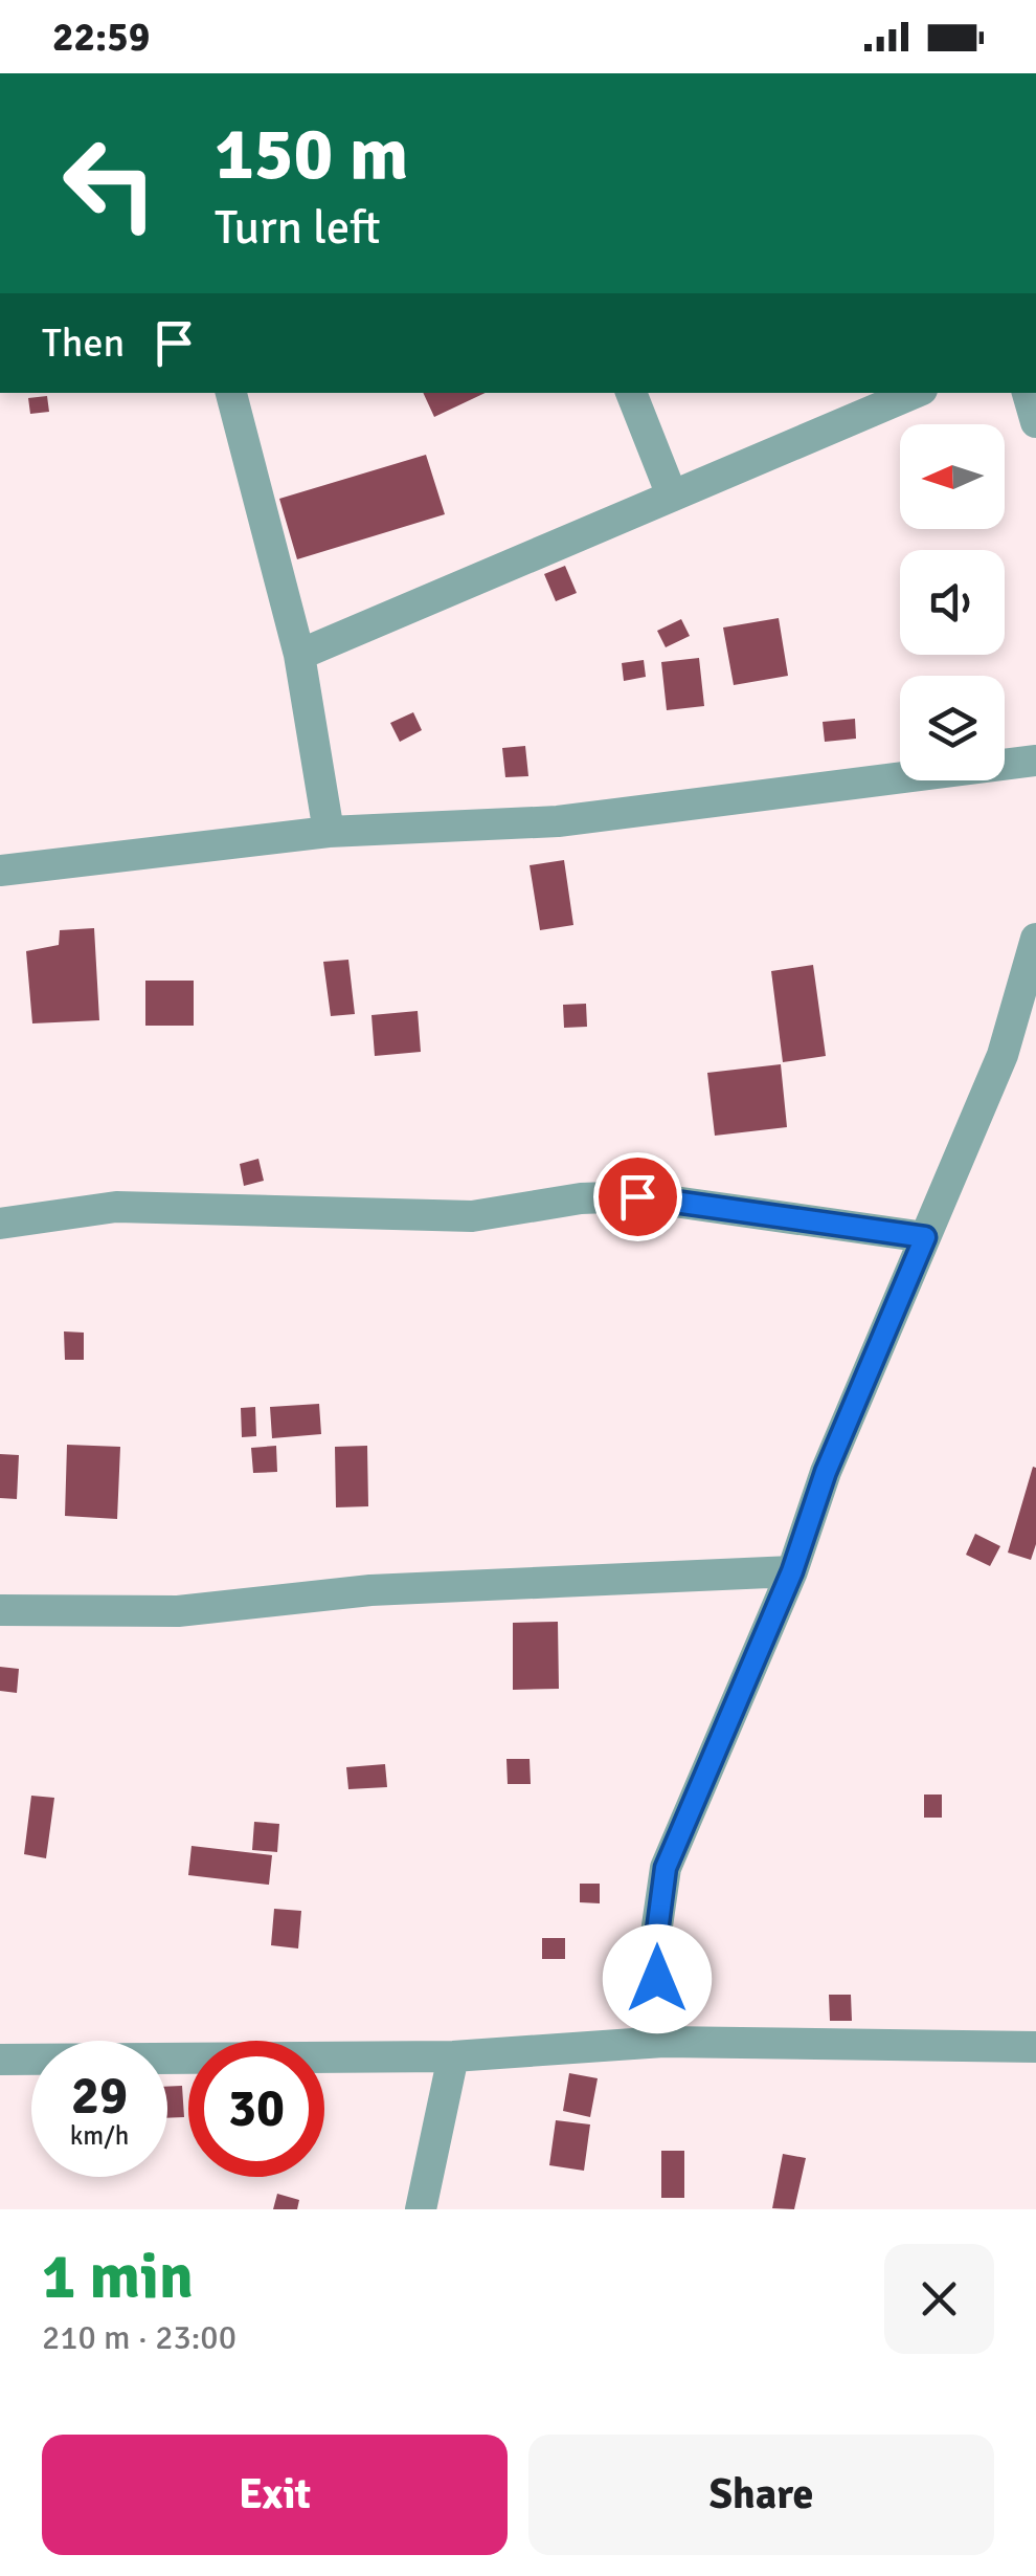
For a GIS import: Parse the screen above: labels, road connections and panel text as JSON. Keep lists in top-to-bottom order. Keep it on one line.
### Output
{"north":"left","page":{"status":"22:59","turn":["150 m","Turn left"],"then":"Then","speed":"29 km/h","limit":"30","heading":["1 min","210 m · 23:00"],"buttons":["Exit","Share"]}}
